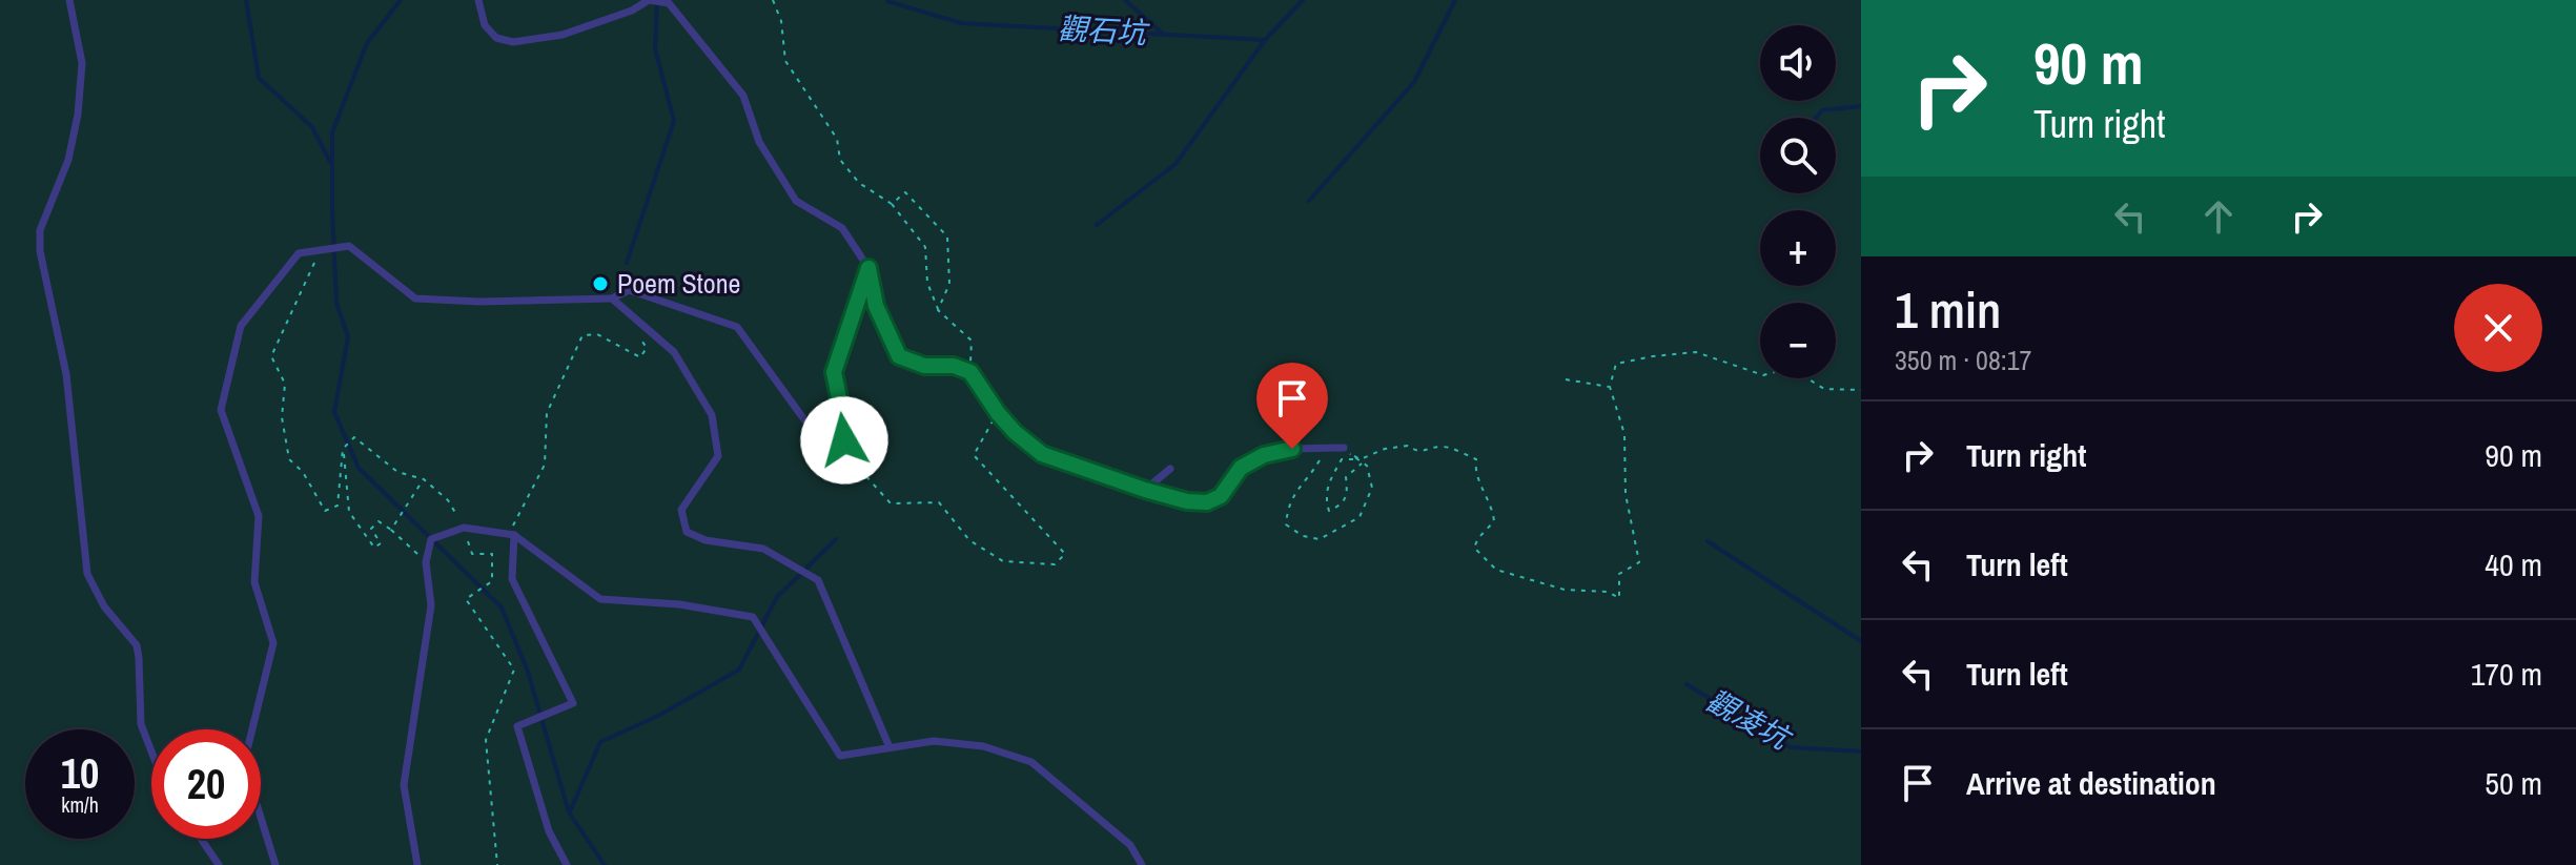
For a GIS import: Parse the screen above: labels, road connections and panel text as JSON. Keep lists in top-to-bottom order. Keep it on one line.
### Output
{"water":["觀石坑","觀凌坑"],"places":["Poem Stone"],"page":{"turn":["90 m","Turn right"],"map_buttons":["+","−"],"heading":["1 min","350 m · 08:17"],"list":[{"name":"Turn right","value":"90 m"},{"name":"Turn left","value":"40 m"},{"name":"Turn left","value":"170 m"},{"name":"Arrive at destination","value":"50 m"}],"speed":"10 km/h","limit":"20"}}
